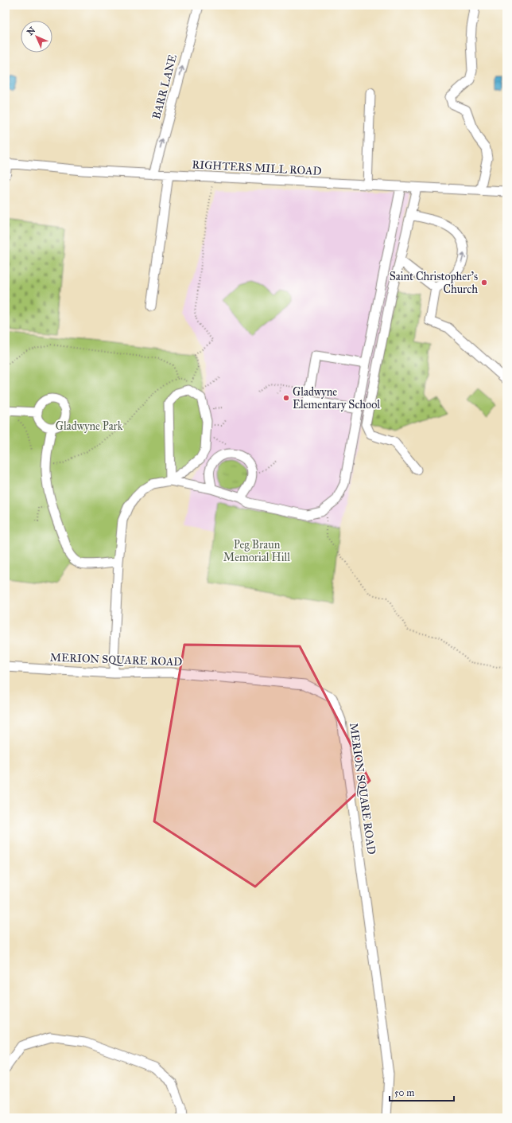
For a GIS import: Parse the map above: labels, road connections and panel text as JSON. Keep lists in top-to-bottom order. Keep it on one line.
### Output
{"streets":{"street":["BARR LANE","RIGHTERS MILL ROAD","MERION SQUARE ROAD"]},"crossings":[["BARR LANE","RIGHTERS MILL ROAD"]],"one_way":["BARR LANE"],"parks":["Gladwyne Park","Peg Braun Memorial Hill"],"places":["Saint Christopher’s Church","Gladwyne Elementary School"],"scale_bar":"50 m","north":"top left"}
